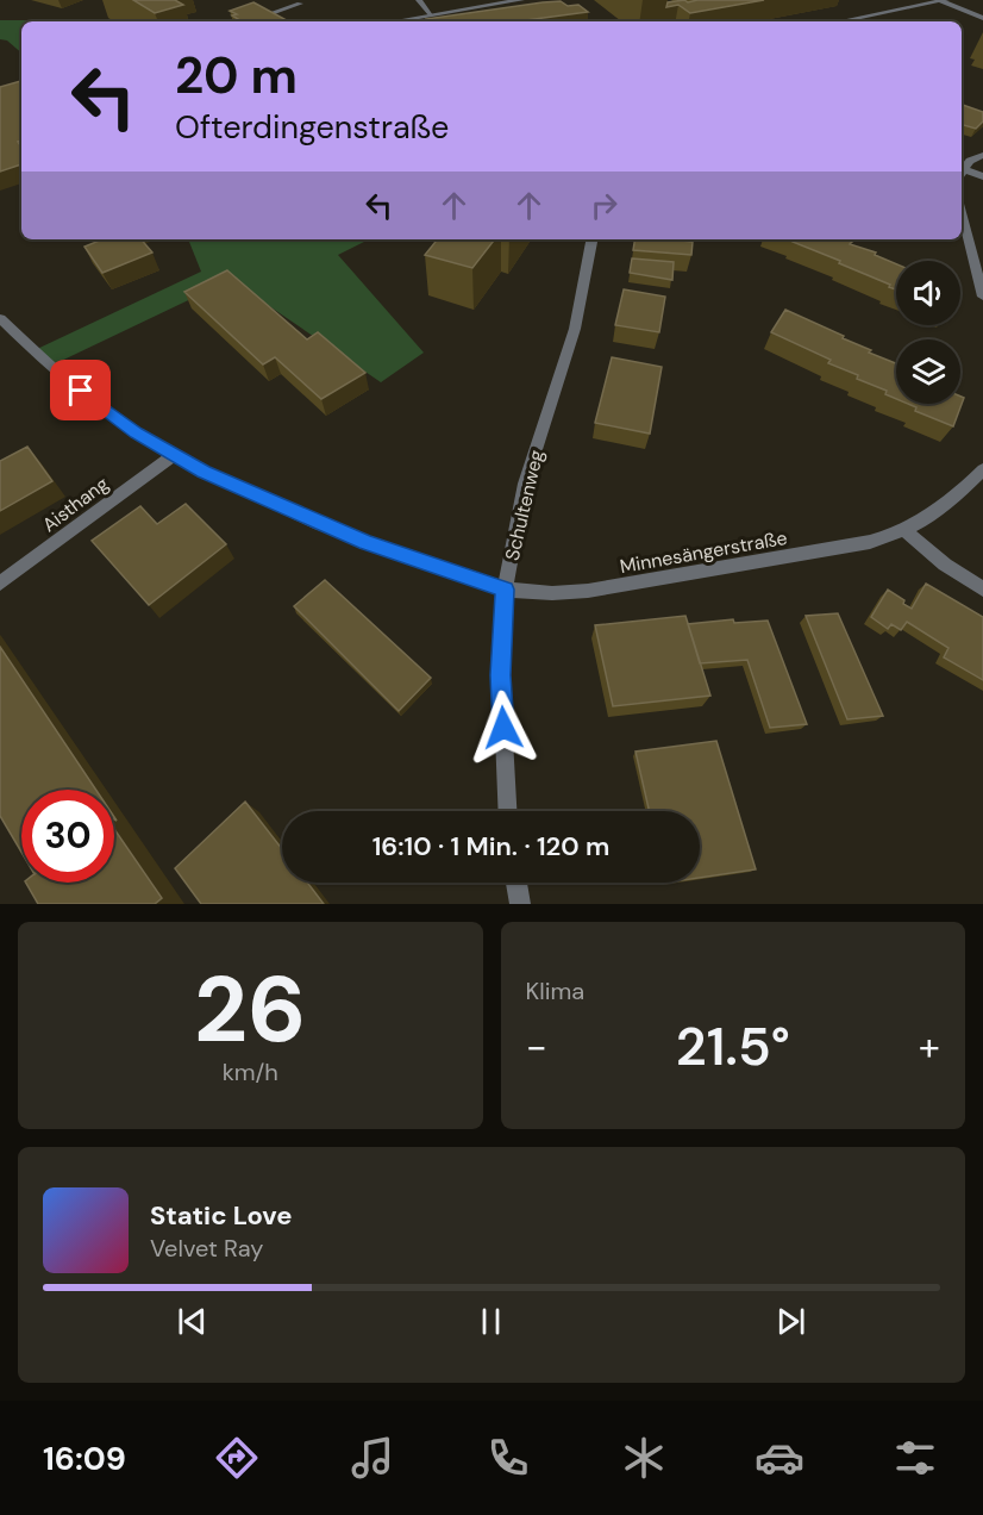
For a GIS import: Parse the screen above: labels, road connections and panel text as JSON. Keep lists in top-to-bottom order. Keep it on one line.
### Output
{"streets":{"street":["Aisthang","Schultenweg","Minnesängerstraße"]},"crossings":[["Aisthang","Minnesängerstraße"],["Schultenweg","Minnesängerstraße"]],"page":{"turn":["20 m","Ofterdingenstraße"],"limit":"30","trip":"16:10 · 1 Min. · 120 m","tile":[["26","km/h"],"Klima"],"heat":["−","21.5°","+"],"song":["Static Love","Velvet Ray"],"tabs":"16:09"}}
